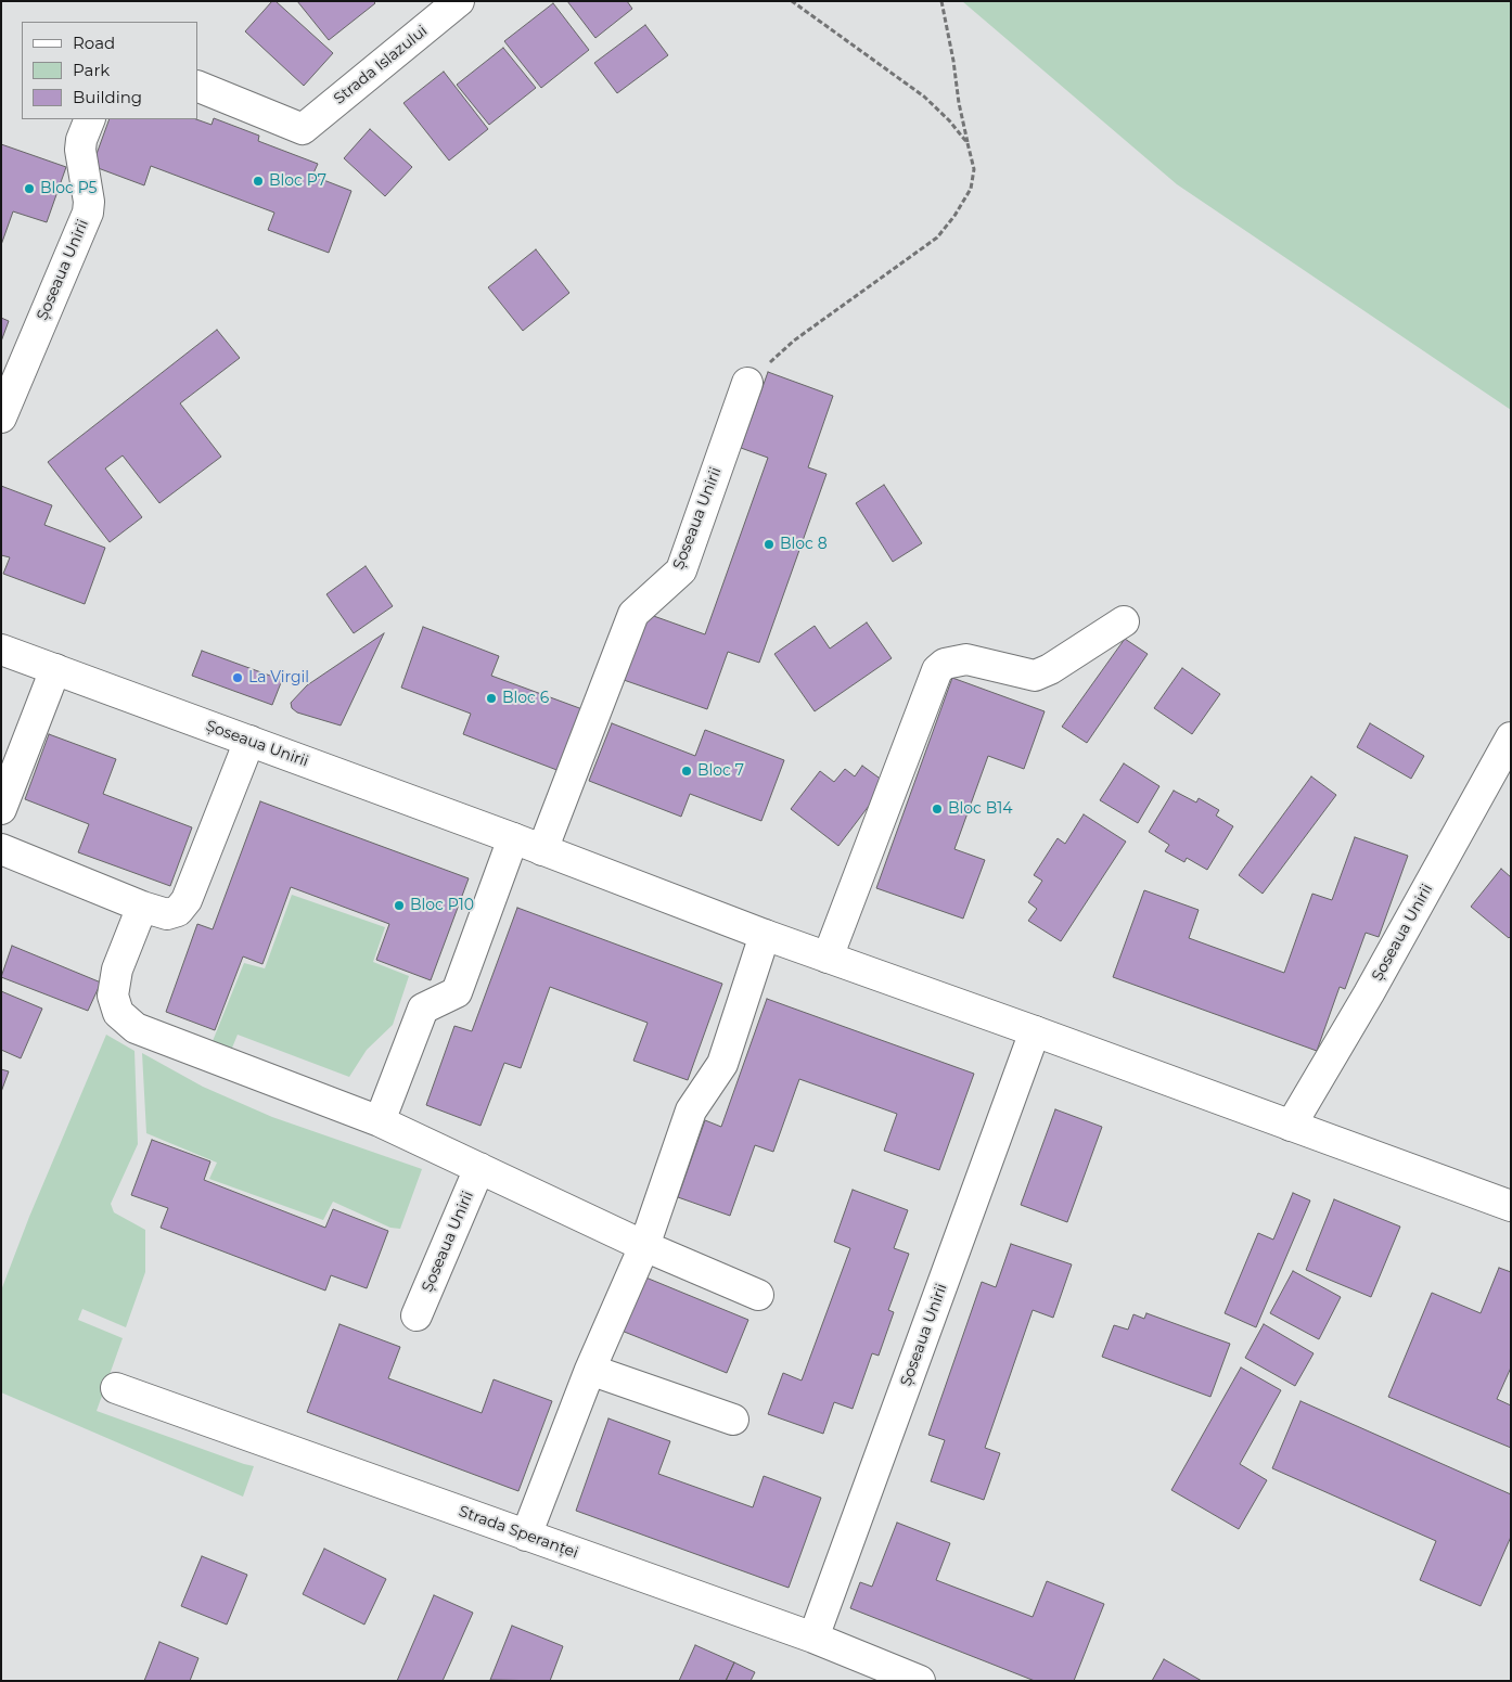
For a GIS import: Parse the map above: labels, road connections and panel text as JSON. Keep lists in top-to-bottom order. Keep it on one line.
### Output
{"streets":{"street":["Strada Islazului","Șoseaua Unirii","Strada Speranței"]},"crossings":[["Șoseaua Unirii","Strada Speranței"]],"places":["Bloc P7","Bloc P5","Bloc 8","La Virgil","Bloc 6","Bloc 7","Bloc B14","Bloc P10"],"legend":["Road","Park","Building"]}
